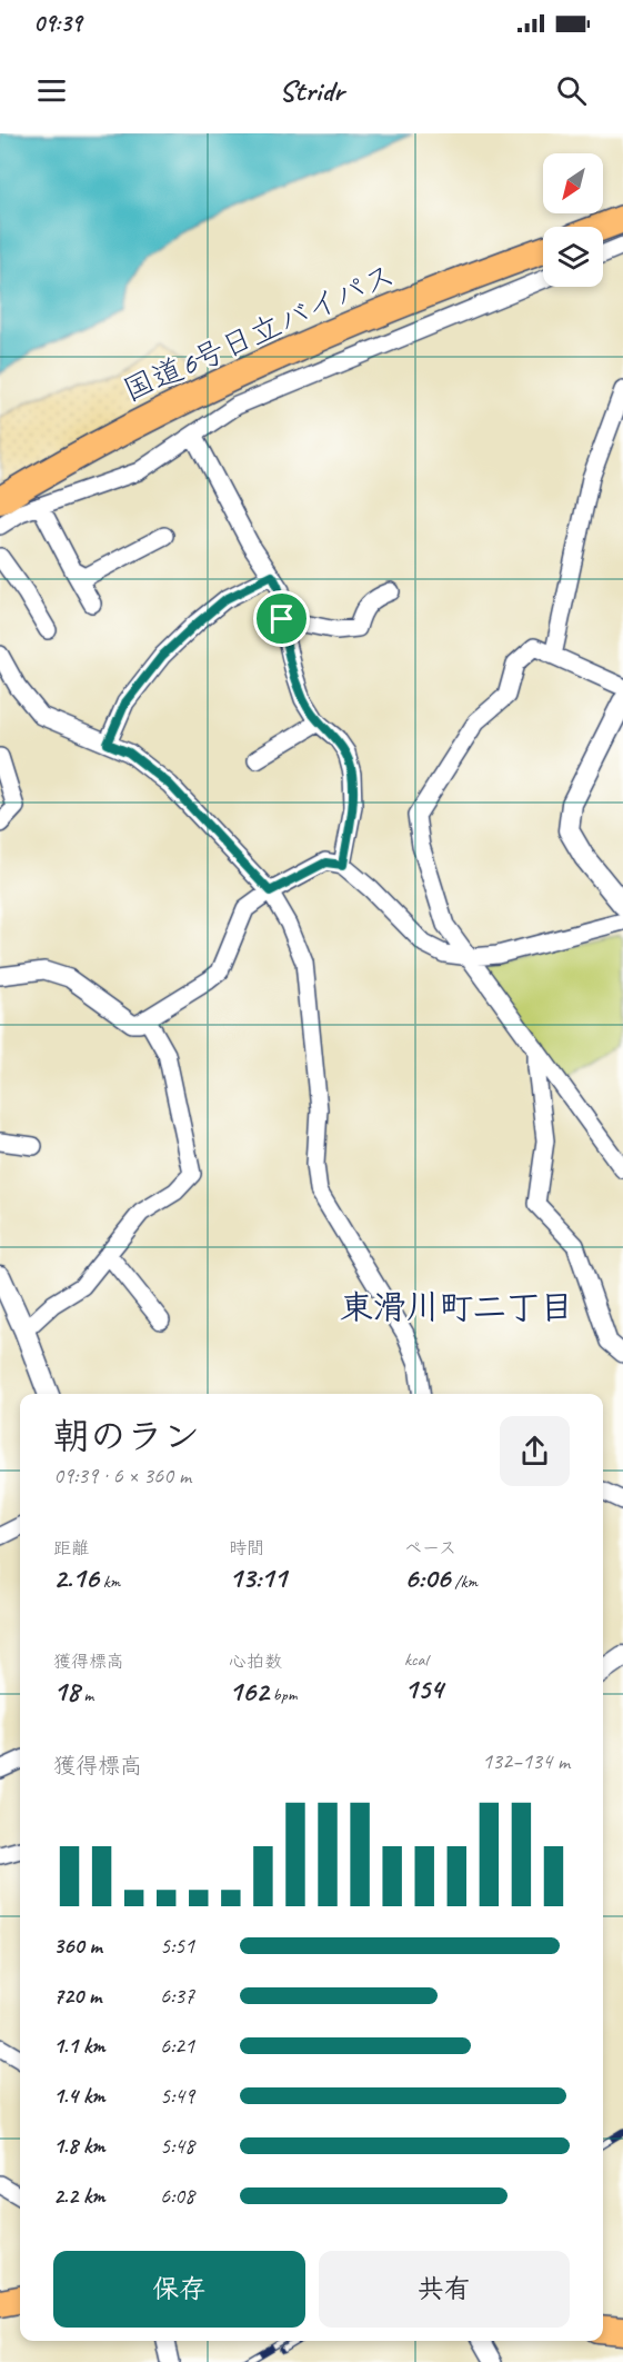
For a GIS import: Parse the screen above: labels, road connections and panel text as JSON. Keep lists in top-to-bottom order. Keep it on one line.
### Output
{"streets":{"highway":["国道6号日立バイパス"]},"districts":["東滑川町二丁目"],"north":"bottom left","page":{"status":"09:39","header":"Stridr","heading":["朝のラン","09:39 · 6 × 360 m"],"stats":[["距離","2.16 km"],["時間","13:11"],["ペース","6:06 /km"],["獲得標高","18 m"],["心拍数","162 bpm"],["kcal","154"]],"chart":["獲得標高","132–134 m"],"list":[{"name":"360 m","note":"5:51"},{"name":"720 m","note":"6:37"},{"name":"1.1 km","note":"6:21"},{"name":"1.4 km","note":"5:49"},{"name":"1.8 km","note":"5:48"},{"name":"2.2 km","note":"6:08"}],"buttons":["保存","共有"]}}
